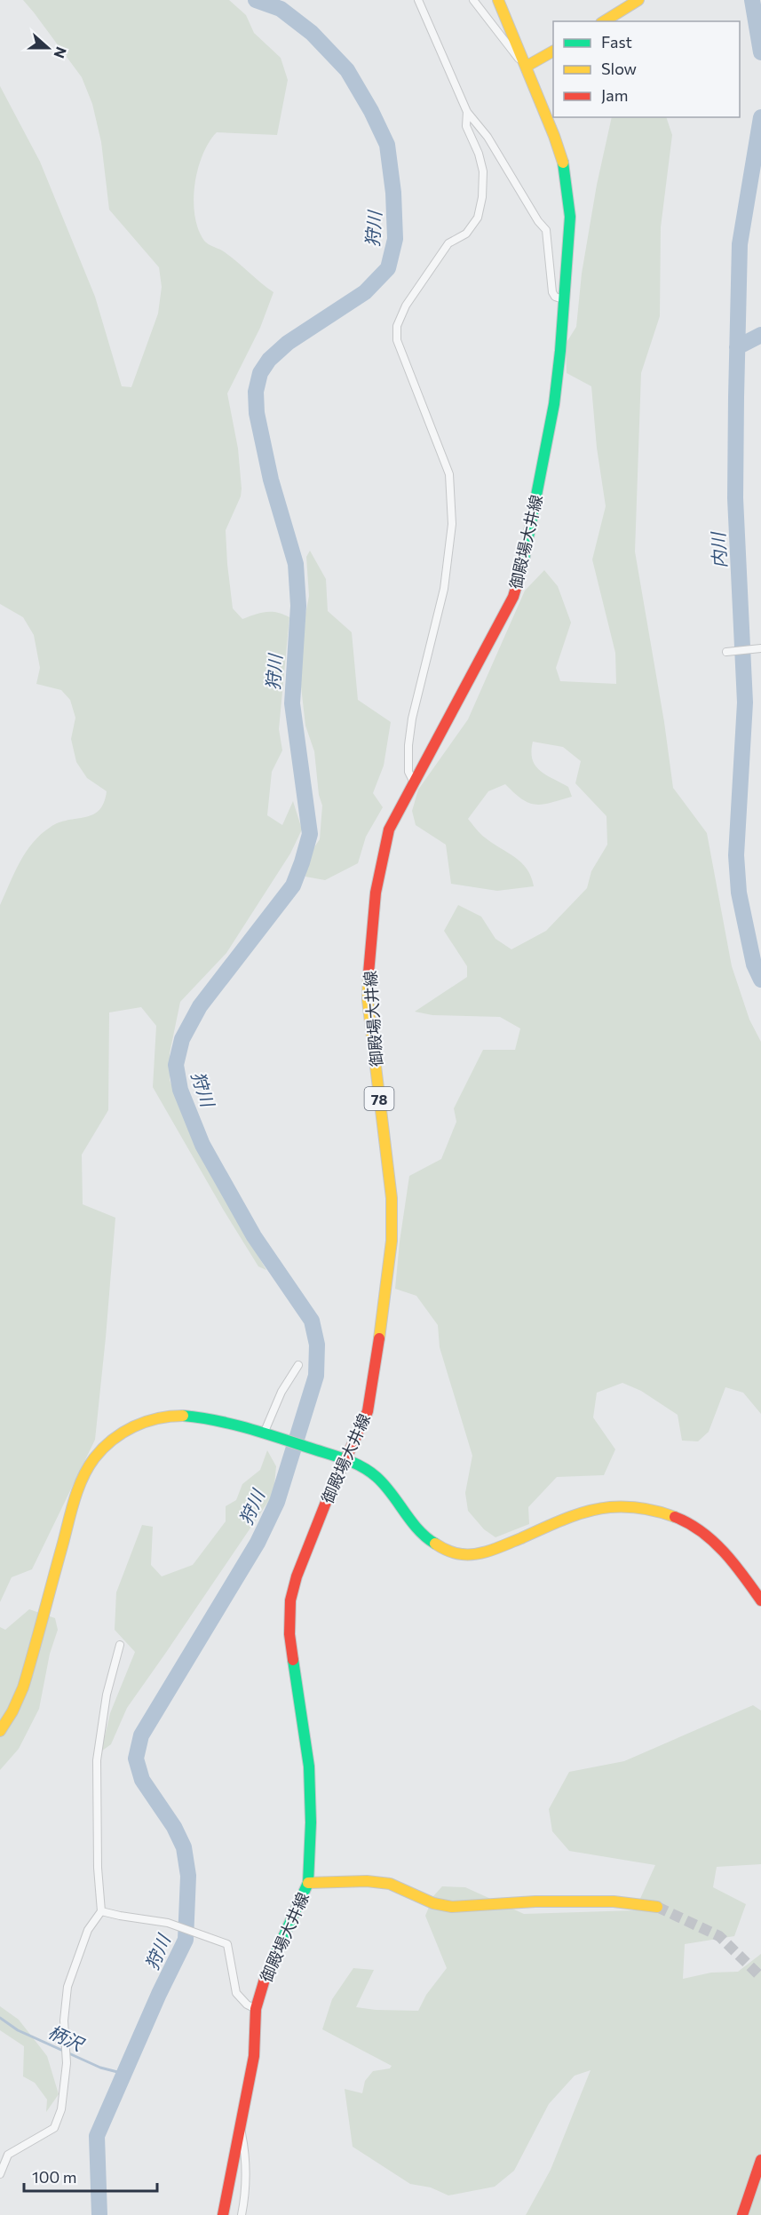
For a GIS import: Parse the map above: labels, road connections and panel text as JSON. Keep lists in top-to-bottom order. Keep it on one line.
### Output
{"streets":{"main road":["御殿場大井線","78"]},"water":["狩川","内川","柄沢"],"legend":["Fast","Slow","Jam"],"scale_bar":"100 m","north":"right"}
